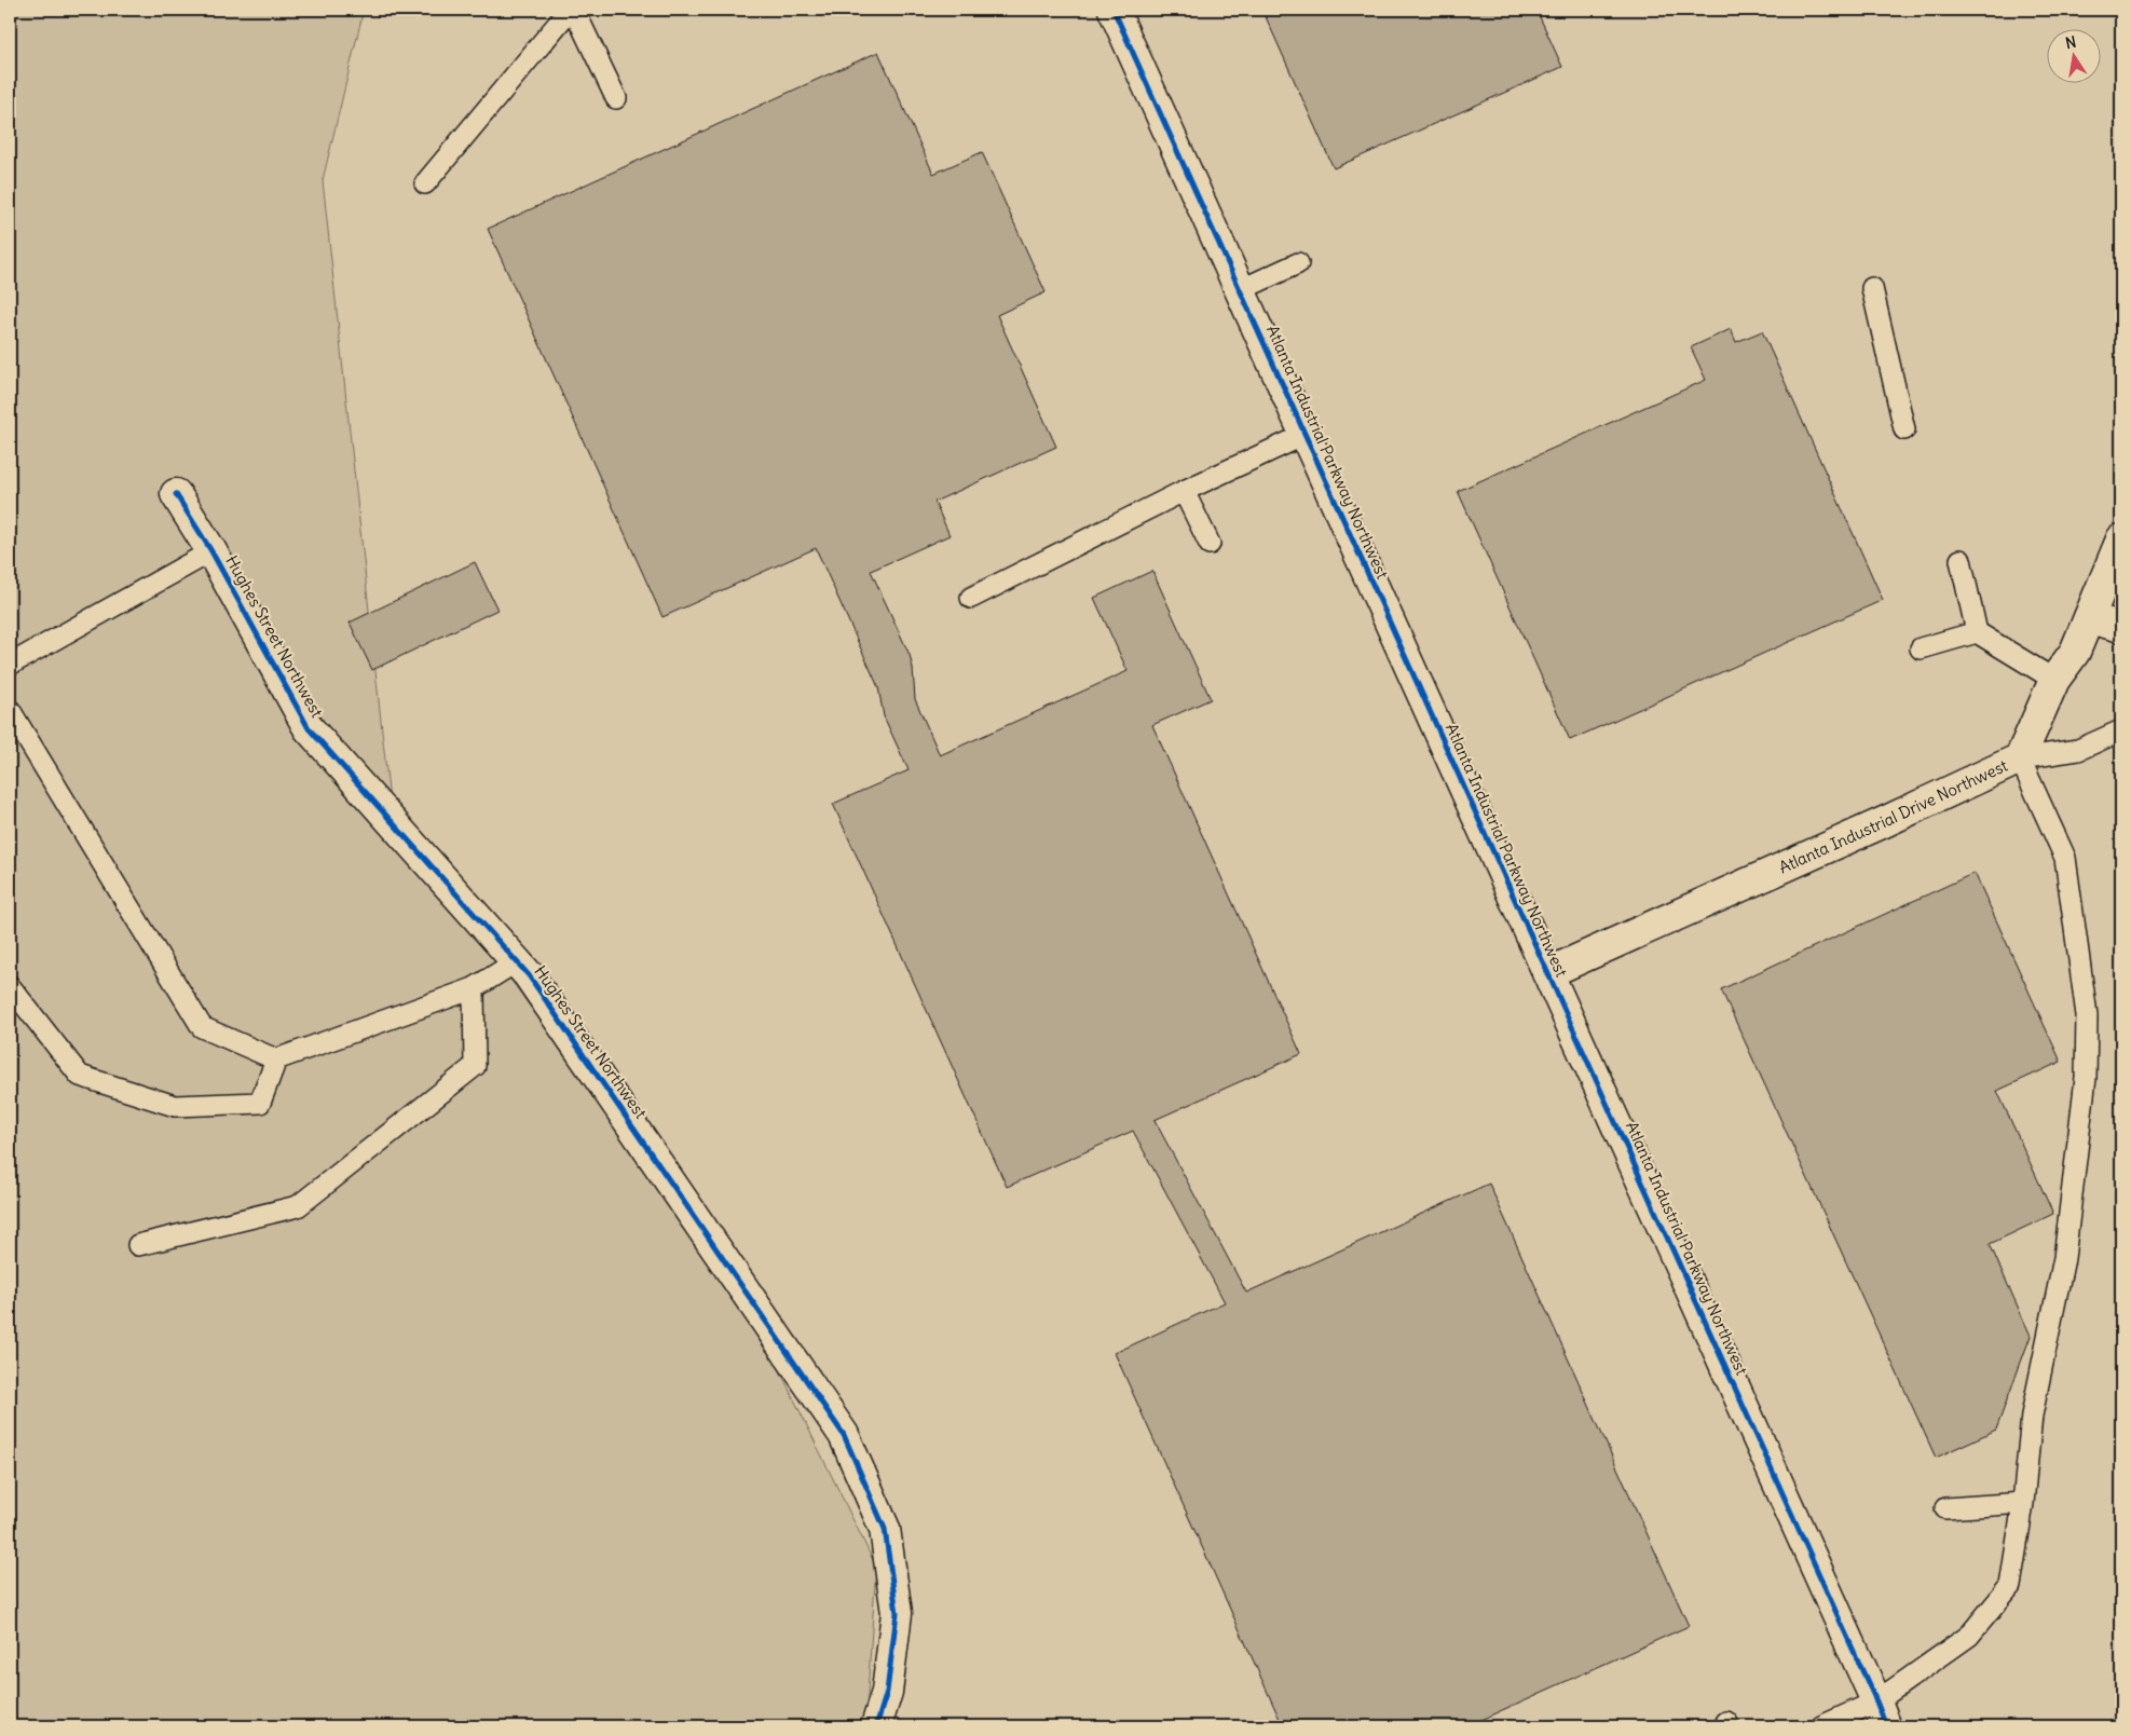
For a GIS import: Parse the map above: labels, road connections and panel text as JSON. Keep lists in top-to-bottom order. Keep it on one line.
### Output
{"streets":{"street":["Atlanta Industrial Parkway Northwest","Hughes Street Northwest","Atlanta Industrial Drive Northwest"]},"crossings":[["Atlanta Industrial Parkway Northwest","Atlanta Industrial Drive Northwest"]],"north":"top"}
